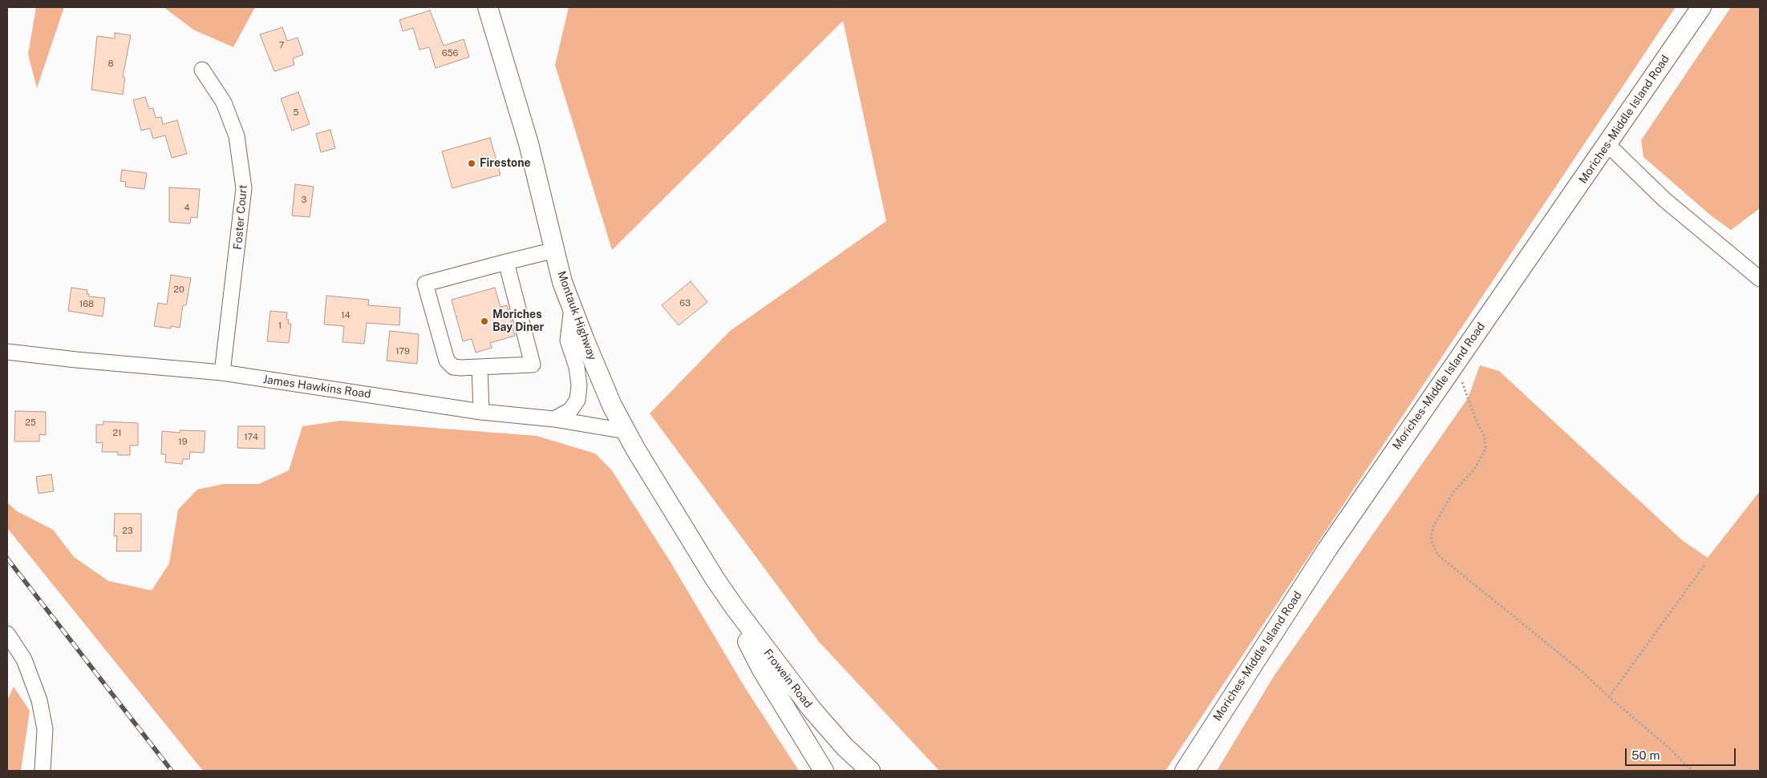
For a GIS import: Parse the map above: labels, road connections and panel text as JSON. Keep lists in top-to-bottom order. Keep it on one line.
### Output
{"streets":{"main road":["Moriches-Middle Island Road","Montauk Highway","Frowein Road"],"street":["Foster Court","James Hawkins Road"]},"crossings":[["Foster Court","James Hawkins Road"],["Montauk Highway","James Hawkins Road"],["Montauk Highway","Frowein Road"]],"places":["Firestone","Moriches Bay Diner"],"house_numbers":["7","656","8","5","3","4","20","63","168","14","1","179","25","21","174","19","23"],"scale_bar":"50 m"}
